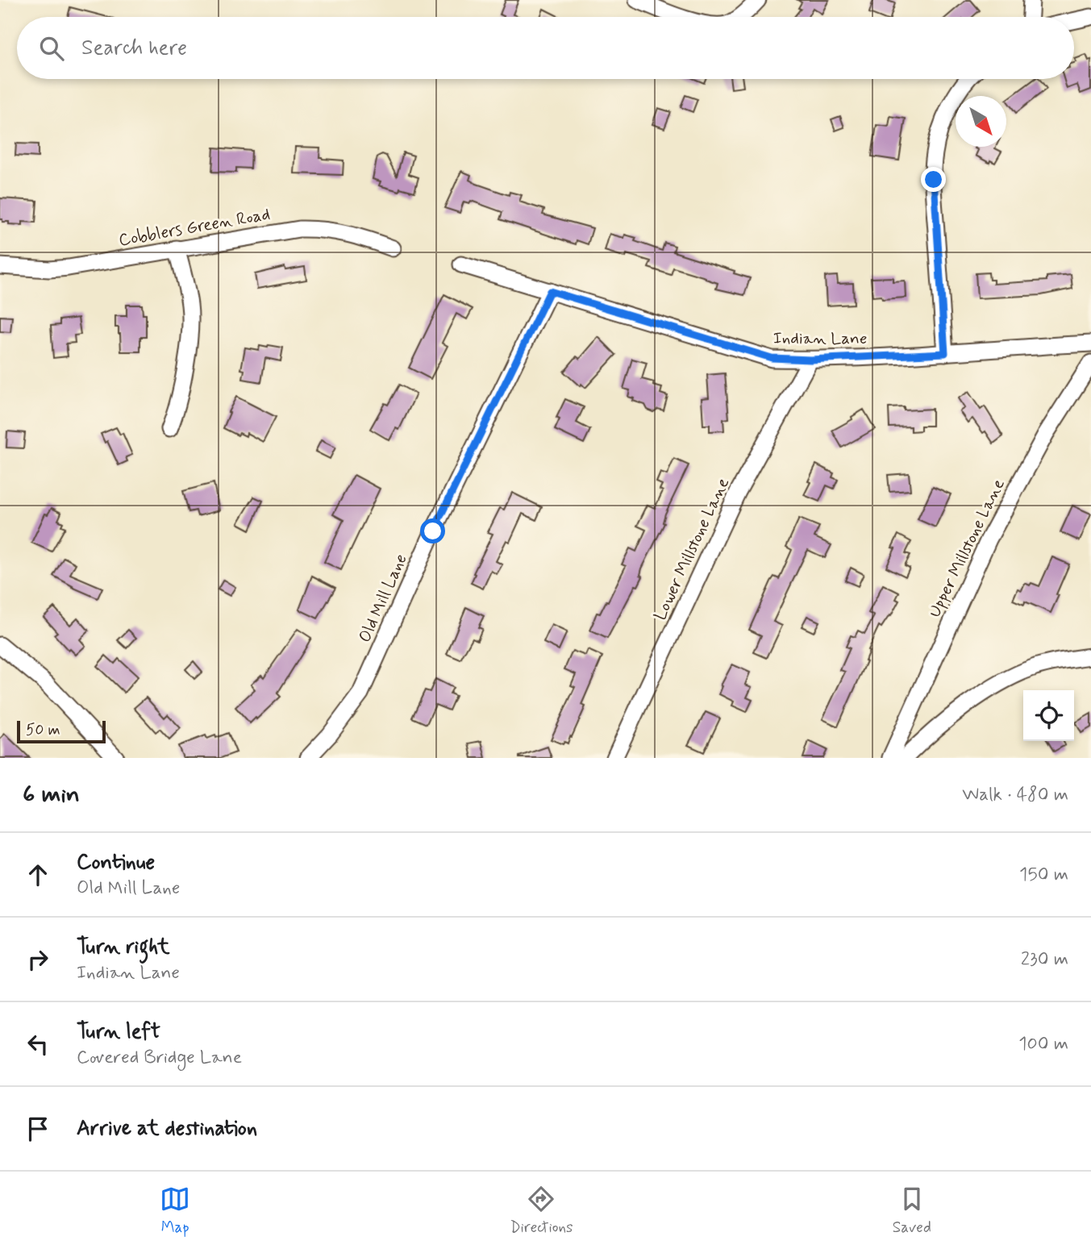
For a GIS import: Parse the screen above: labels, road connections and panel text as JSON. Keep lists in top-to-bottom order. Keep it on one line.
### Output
{"streets":{"street":["Cobblers Green Road","Indian Lane","Upper Millstone Lane","Lower Millstone Lane","Old Mill Lane"]},"crossings":[["Indian Lane","Lower Millstone Lane"],["Indian Lane","Old Mill Lane"]],"scale_bar":"50 m","north":"bottom right","page":{"search":"Search here","scale":"50 m","heading":["6 min","Walk · 480 m"],"list":[["Continue","Old Mill Lane","150 m"],["Turn right","Indian Lane","230 m"],["Turn left","Covered Bridge Lane","100 m"],"Arrive at destination"],"nav":["Map","Directions","Saved"]}}
